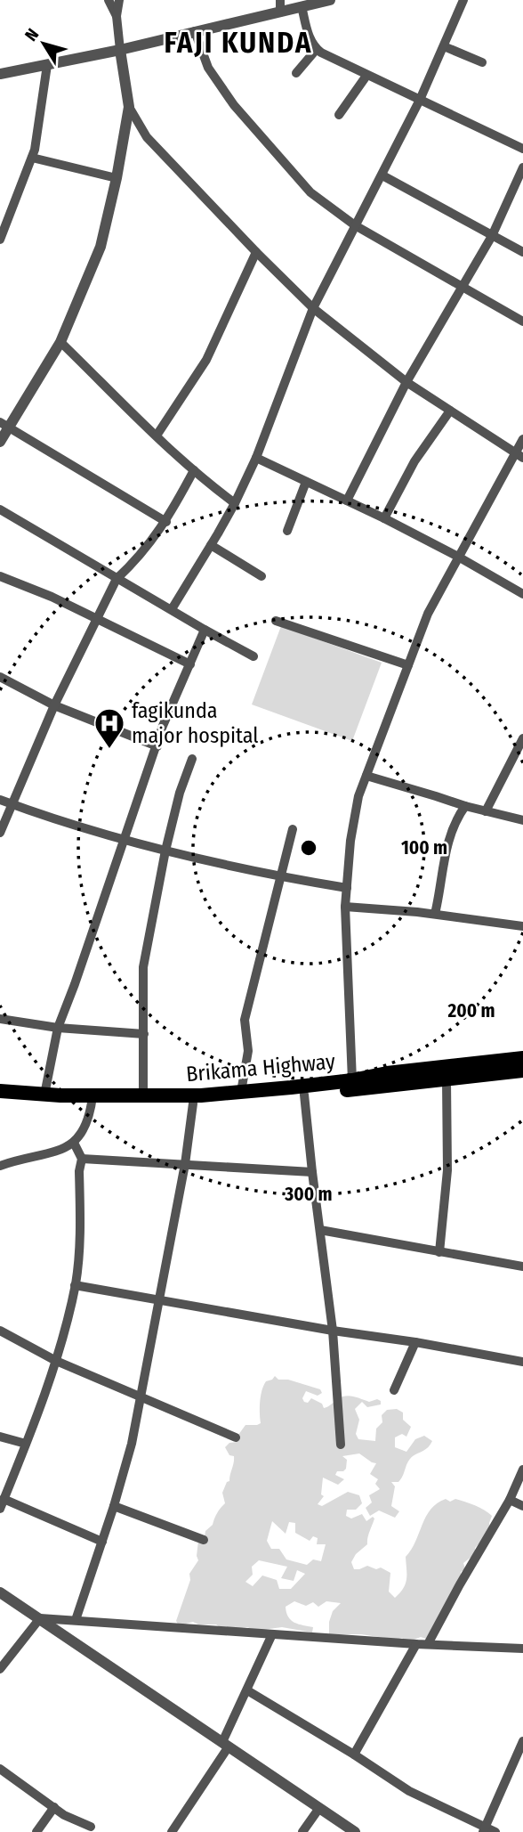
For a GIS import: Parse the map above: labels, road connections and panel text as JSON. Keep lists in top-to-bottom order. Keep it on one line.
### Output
{"streets":{"highway":["Brikama Highway"]},"districts":["FAJI KUNDA"],"places":{"hospital":["fagikunda major hospital"]},"north":"top left","rings":["100 m","200 m","300 m"]}
